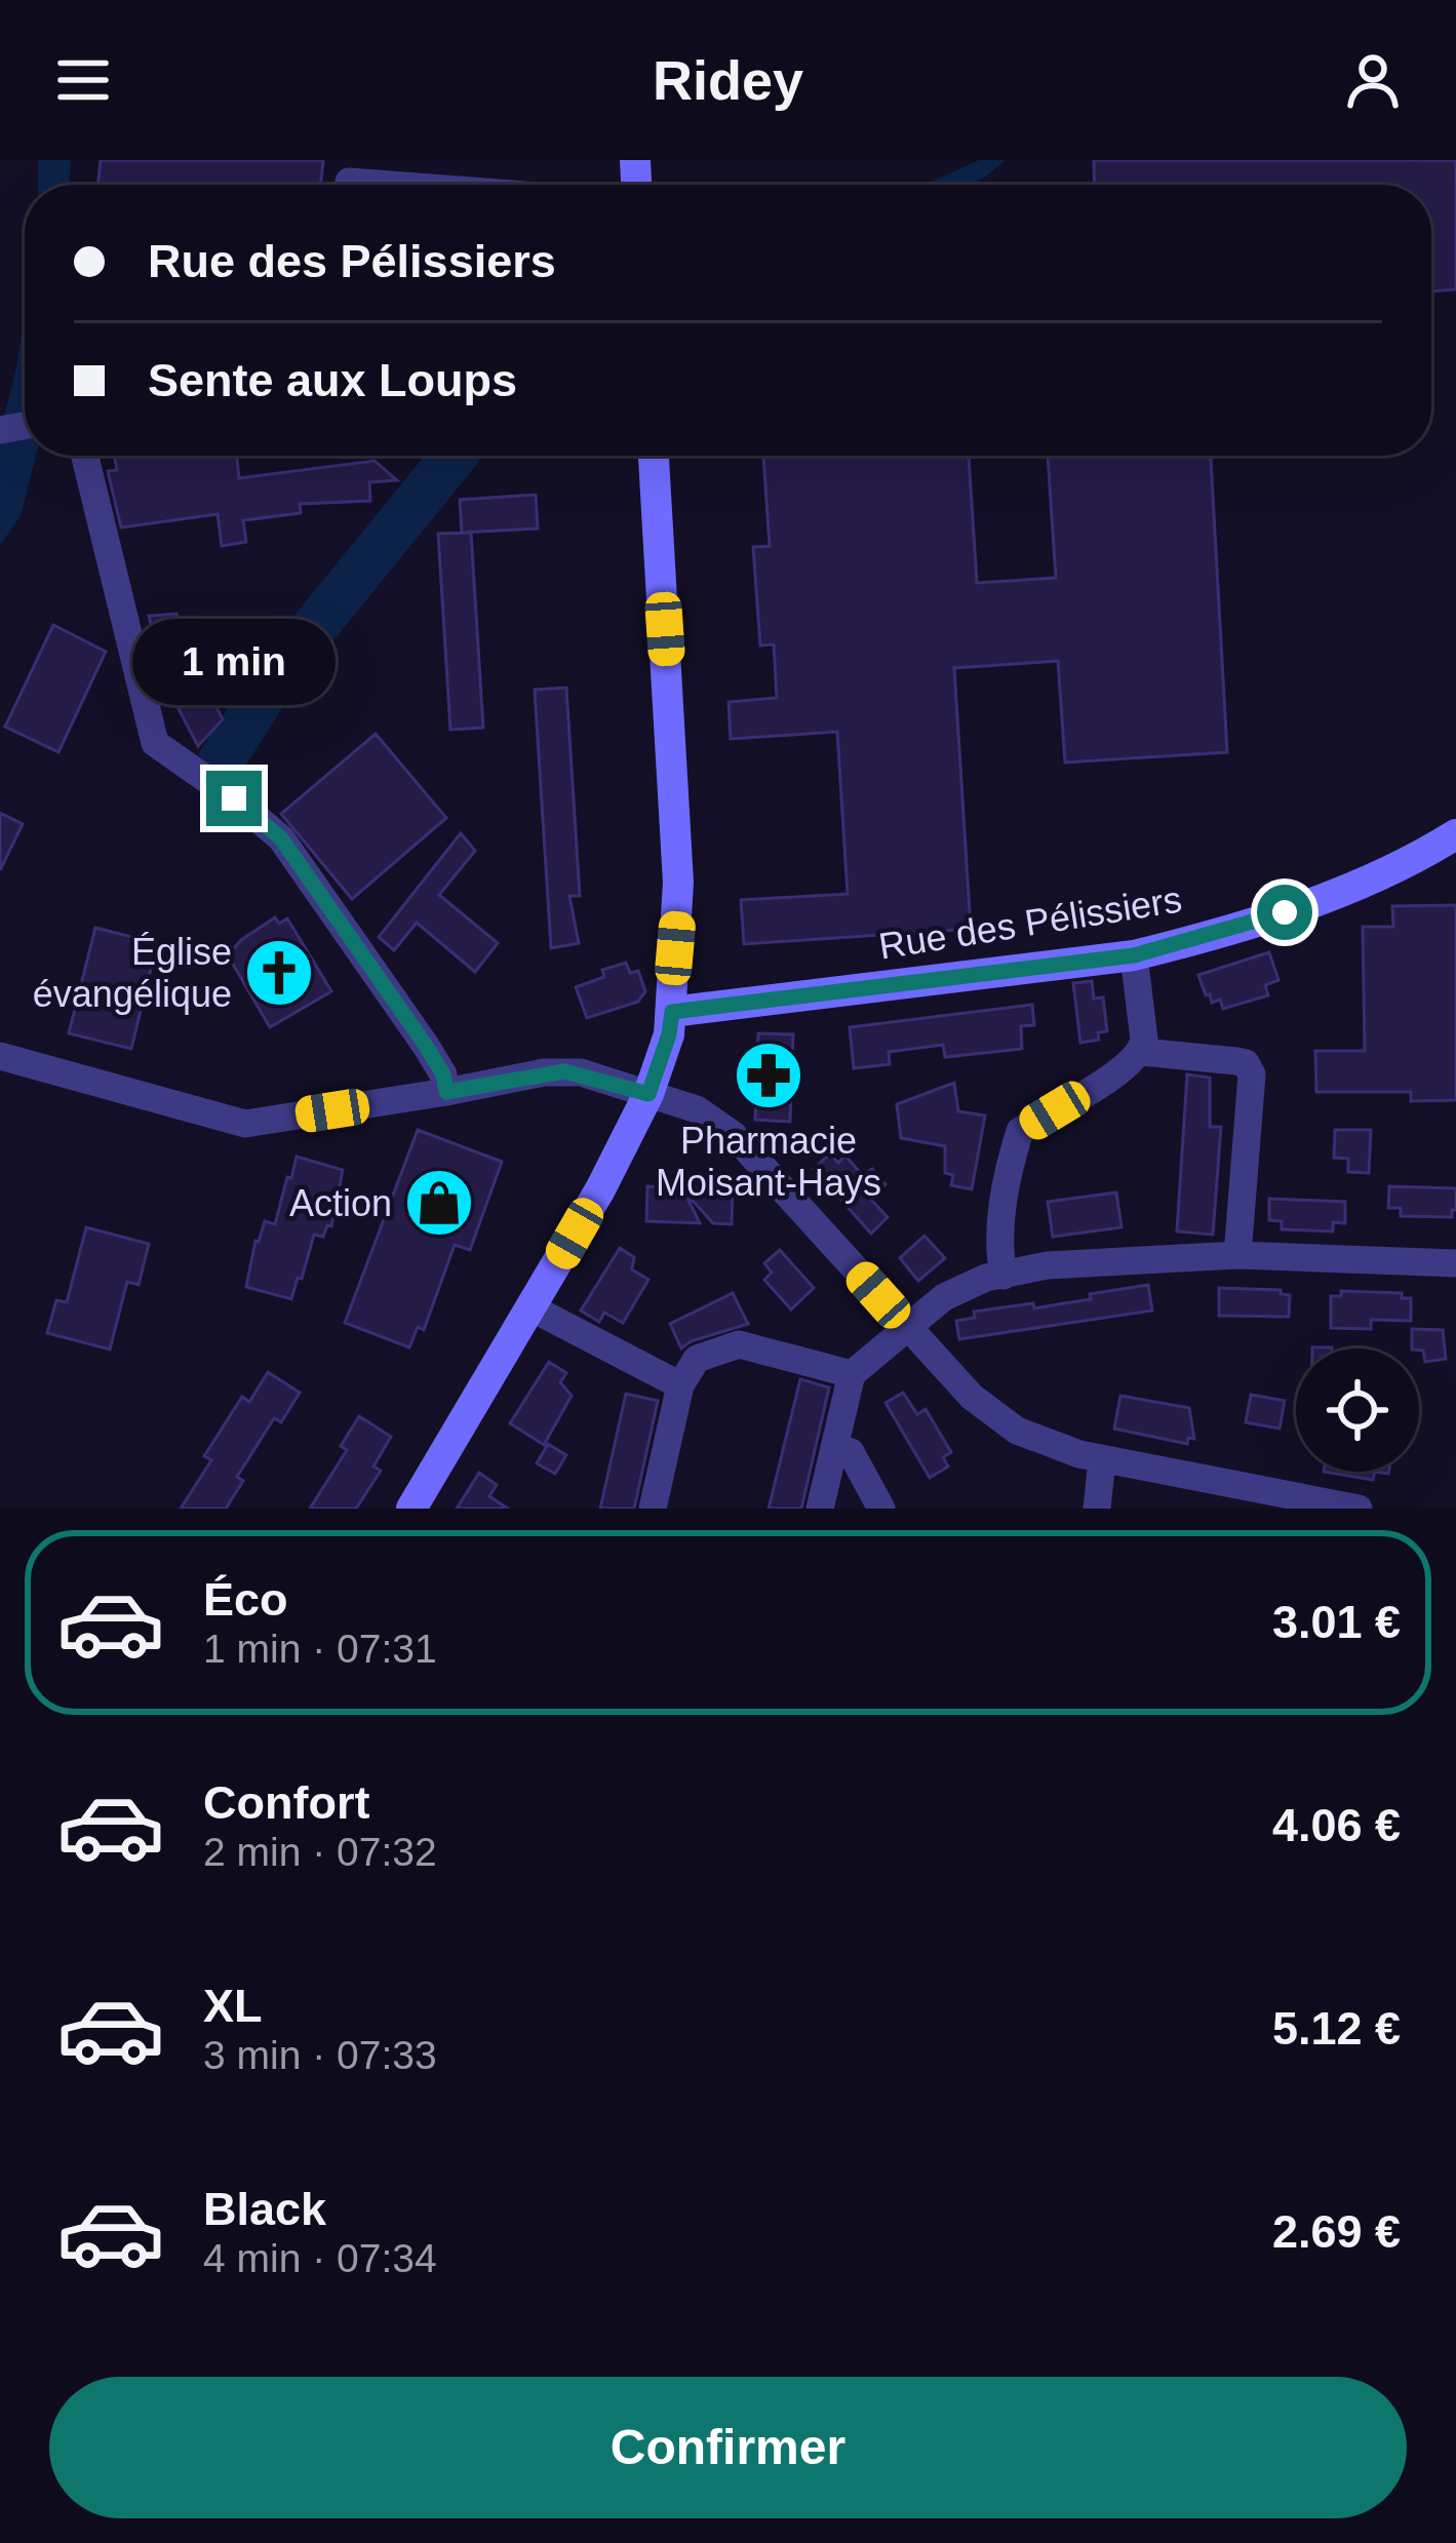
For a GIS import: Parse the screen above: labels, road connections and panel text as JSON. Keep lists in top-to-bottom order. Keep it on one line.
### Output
{"streets":{"street":["Rue des Pélissiers"]},"places":{"church":["Église évangélique"],"pharmacy":["Pharmacie Moisant-Hays"],"shop":["Action"]},"page":{"header":"Ridey","banner":["Rue des Pélissiers","Sente aux Loups"],"bubble":"1 min","list":[{"name":"Éco","note":"1 min · 07:31","value":"3.01 €"},{"name":"Confort","note":"2 min · 07:32","value":"4.06 €"},{"name":"XL","note":"3 min · 07:33","value":"5.12 €"},{"name":"Black","note":"4 min · 07:34","value":"2.69 €"}],"buttons":"Confirmer"}}
